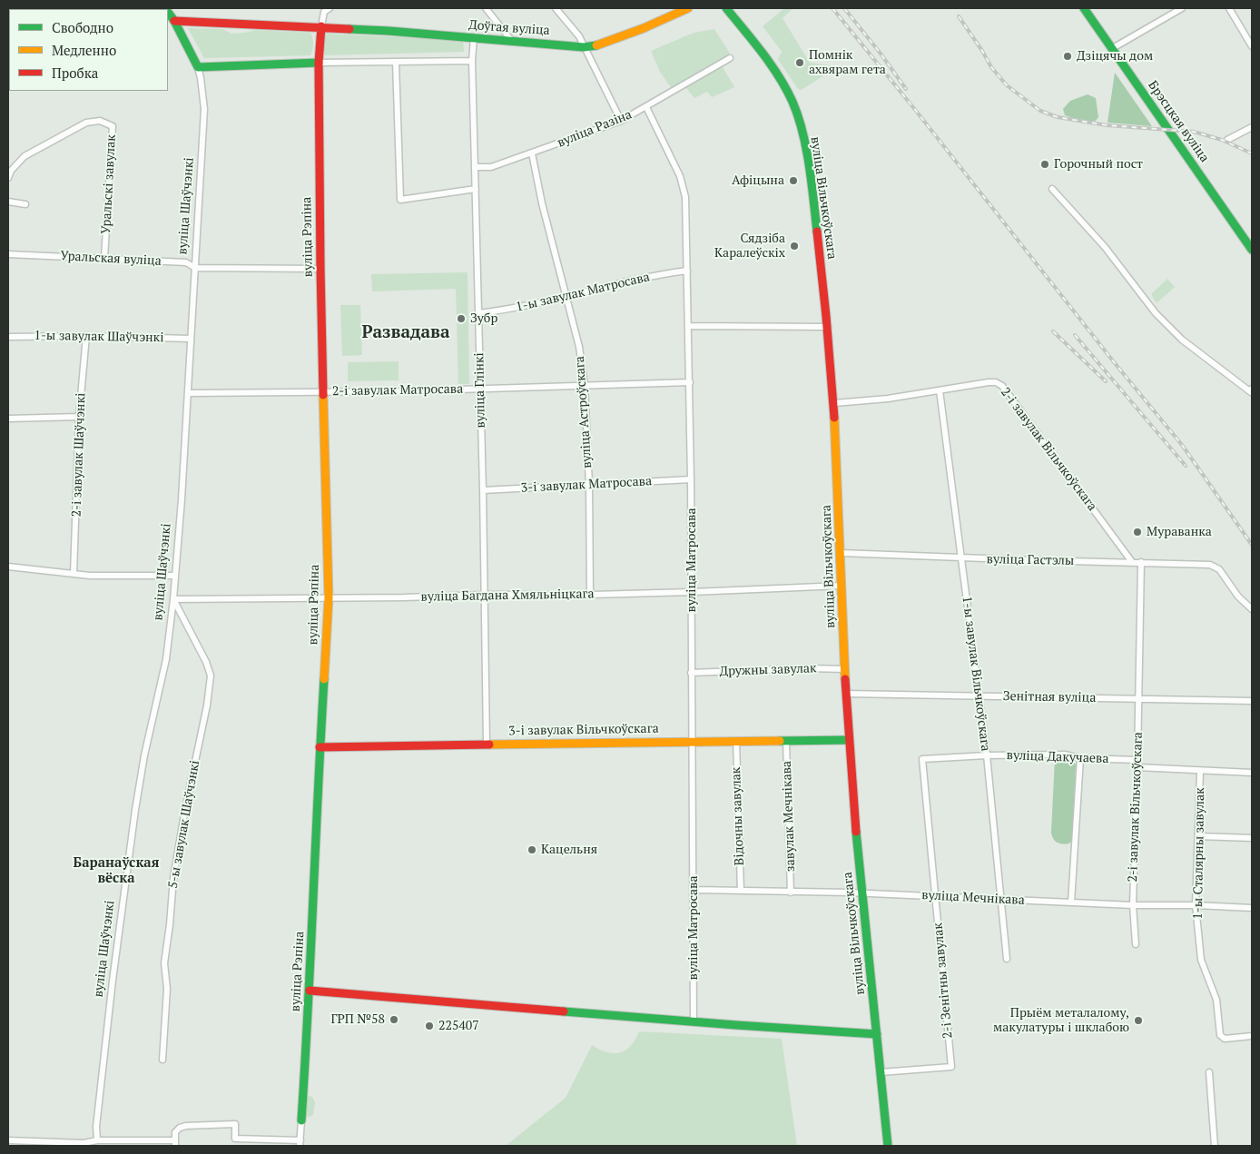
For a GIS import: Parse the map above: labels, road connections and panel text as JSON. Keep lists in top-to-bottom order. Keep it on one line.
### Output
{"streets":{"street":["Доўгая вуліца","Брэсцкая вуліца","вуліца Разіна","Уральскі завулак","вуліца Вільчкоўскага","вуліца Шаўчэнкі","вуліца Рэпіна","Уральская вуліца","1-ы завулак Матросава","1-ы завулак Шаўчэнкі","2-і завулак Матросава","вуліца Глінкі","вуліца Астроўскага","2-і завулак Вільчкоўскага","2-і завулак Шаўчэнкі","3-і завулак Матросава","вуліца Матросава","вуліца Гастэлы","вуліца Багдана Хмяльніцкага","Дружны завулак","1-ы завулак Вільчкоўскага","Зенітная вуліца","3-і завулак Вільчкоўскага","вуліца Дакучаева","Відочны завулак","завулак Мечнікава","5-ы завулак Шаўчэнкі","1-ы Сталярны завулак","вуліца Мечнікава","2-і Зенітны завулак"]},"crossings":[["Доўгая вуліца","вуліца Шаўчэнкі"],["Доўгая вуліца","вуліца Глінкі"],["вуліца Разіна","вуліца Глінкі"],["вуліца Разіна","вуліца Астроўскага"],["вуліца Разіна","вуліца Матросава"],["Уральскі завулак","Уральская вуліца"],["вуліца Вільчкоўскага","2-і завулак Вільчкоўскага"],["вуліца Вільчкоўскага","вуліца Гастэлы"],["вуліца Вільчкоўскага","вуліца Багдана Хмяльніцкага"],["вуліца Вільчкоўскага","Дружны завулак"],["вуліца Вільчкоўскага","Зенітная вуліца"],["вуліца Вільчкоўскага","3-і завулак Вільчкоўскага"],["вуліца Вільчкоўскага","вуліца Мечнікава"],["вуліца Вільчкоўскага","2-і Зенітны завулак"],["вуліца Шаўчэнкі","Уральская вуліца"],["вуліца Шаўчэнкі","1-ы завулак Шаўчэнкі"],["вуліца Шаўчэнкі","2-і завулак Матросава"],["вуліца Шаўчэнкі","вуліца Багдана Хмяльніцкага"],["вуліца Шаўчэнкі","5-ы завулак Шаўчэнкі"],["вуліца Рэпіна","Уральская вуліца"],["вуліца Рэпіна","2-і завулак Матросава"],["вуліца Рэпіна","вуліца Багдана Хмяльніцкага"],["вуліца Рэпіна","3-і завулак Вільчкоўскага"],["1-ы завулак Матросава","вуліца Глінкі"],["1-ы завулак Матросава","вуліца Астроўскага"],["1-ы завулак Матросава","вуліца Матросава"],["1-ы завулак Шаўчэнкі","2-і завулак Шаўчэнкі"],["2-і завулак Матросава","вуліца Глінкі"],["2-і завулак Матросава","вуліца Астроўскага"],["2-і завулак Матросава","вуліца Матросава"],["вуліца Глінкі","3-і завулак Матросава"],["вуліца Глінкі","вуліца Багдана Хмяльніцкага"],["вуліца Глінкі","3-і завулак Вільчкоўскага"],["вуліца Астроўскага","3-і завулак Матросава"],["вуліца Астроўскага","вуліца Багдана Хмяльніцкага"],["2-і завулак Вільчкоўскага","вуліца Гастэлы"],["2-і завулак Вільчкоўскага","1-ы завулак Вільчкоўскага"],["2-і завулак Вільчкоўскага","Зенітная вуліца"],["2-і завулак Вільчкоўскага","вуліца Дакучаева"],["2-і завулак Вільчкоўскага","вуліца Мечнікава"],["3-і завулак Матросава","вуліца Матросава"],["вуліца Матросава","вуліца Багдана Хмяльніцкага"],["вуліца Матросава","Дружны завулак"],["вуліца Матросава","3-і завулак Вільчкоўскага"],["вуліца Матросава","вуліца Мечнікава"],["вуліца Гастэлы","1-ы завулак Вільчкоўскага"],["вуліца Багдана Хмяльніцкага","5-ы завулак Шаўчэнкі"],["1-ы завулак Вільчкоўскага","Зенітная вуліца"],["1-ы завулак Вільчкоўскага","вуліца Дакучаева"],["1-ы завулак Вільчкоўскага","вуліца Мечнікава"],["3-і завулак Вільчкоўскага","Відочны завулак"],["3-і завулак Вільчкоўскага","завулак Мечнікава"],["вуліца Дакучаева","2-і Зенітны завулак"],["Відочны завулак","вуліца Мечнікава"],["завулак Мечнікава","вуліца Мечнікава"],["1-ы Сталярны завулак","вуліца Мечнікава"],["вуліца Мечнікава","2-і Зенітны завулак"]],"districts":["Развадава","Баранаўская вёска"],"places":["Дзіцячы дом","Помнік ахвярам гета","Горочный пост","Афіцына","Сядзіба Каралеўскіх","Зубр","Мураванка","Кацельня","ГРП №58","Прыём металалому, макулатуры і шклабою","225407"],"legend":["Свободно","Медленно","Пробка"]}
